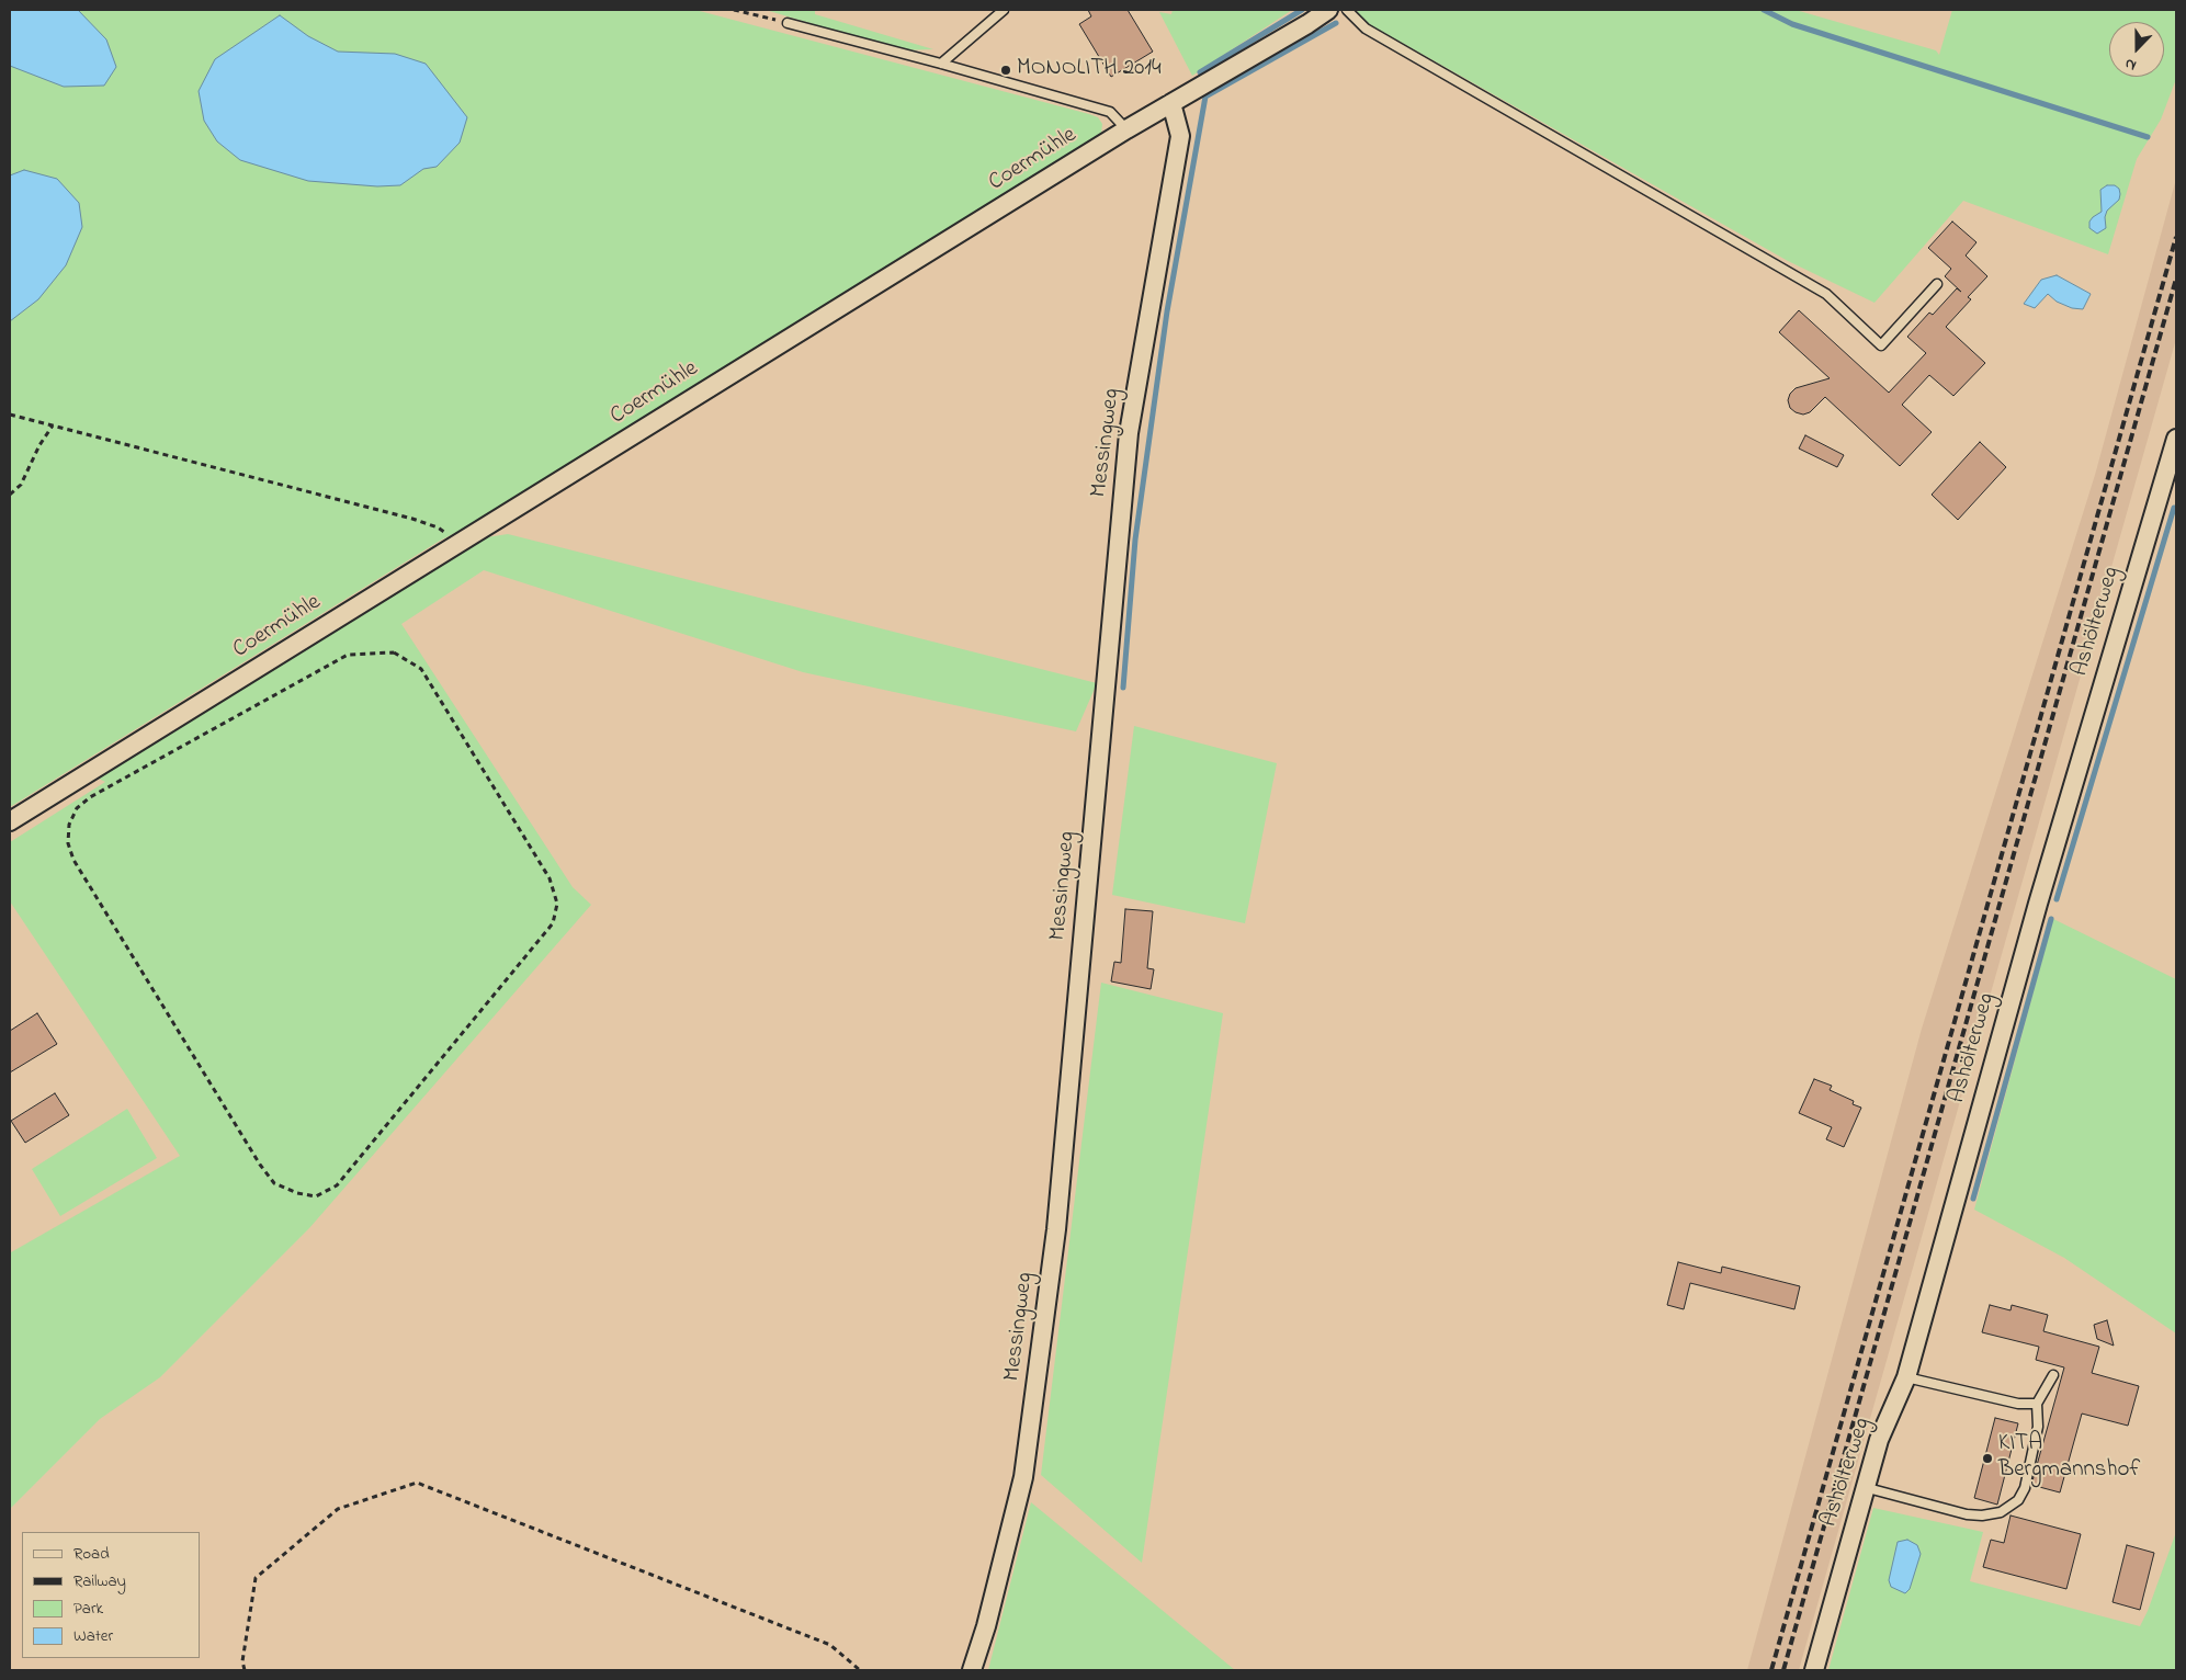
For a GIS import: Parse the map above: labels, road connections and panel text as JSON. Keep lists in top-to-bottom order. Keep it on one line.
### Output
{"streets":{"street":["Coermühle","Messingweg","Ashölterweg"]},"crossings":[["Coermühle","Messingweg"]],"places":["MONOLITH 2014","KITA Bergmannshof"],"legend":["Road","Railway","Park","Water"],"north":"bottom"}
